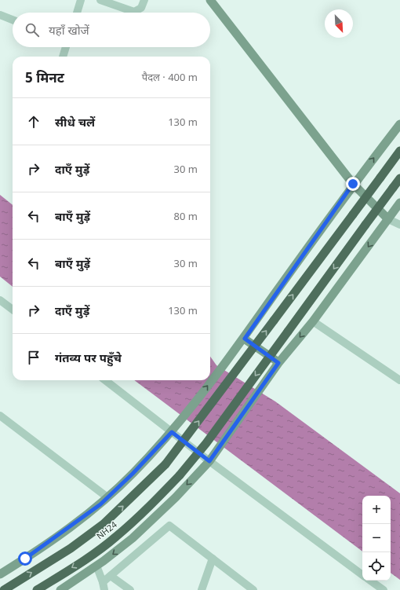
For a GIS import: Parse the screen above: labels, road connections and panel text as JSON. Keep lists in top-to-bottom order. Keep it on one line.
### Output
{"streets":{"highway":["NH24"]},"north":"bottom right","page":{"search":"यहाँ खोजें","heading":["5 मिनट","पैदल · 400 m"],"list":[["सीधे चलें","130 m"],["दाएँ मुड़ें","30 m"],["बाएँ मुड़ें","80 m"],["बाएँ मुड़ें","30 m"],["दाएँ मुड़ें","130 m"],"गंतव्य पर पहुँचे"],"map_buttons":["+","−"]}}
